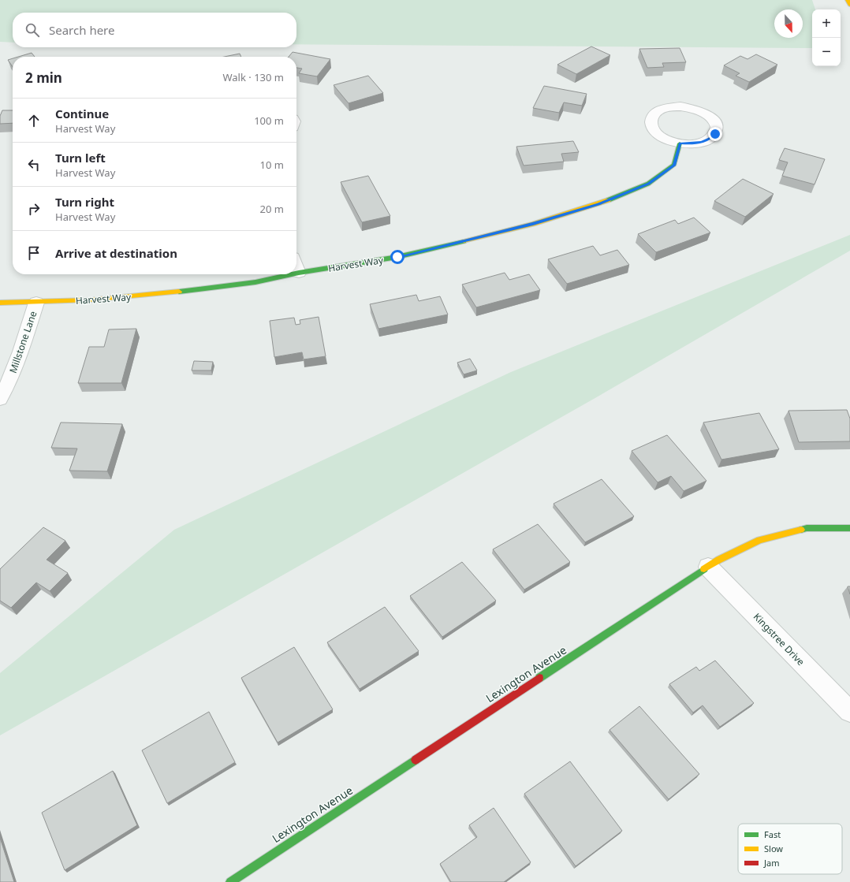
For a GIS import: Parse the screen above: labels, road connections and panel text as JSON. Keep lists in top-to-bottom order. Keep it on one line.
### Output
{"streets":{"street":["Harvest Way","Millstone Lane","Kingstree Drive","Lexington Avenue"]},"crossings":[["Harvest Way","Millstone Lane"],["Kingstree Drive","Lexington Avenue"]],"legend":["Fast","Slow","Jam"],"north":"bottom","page":{"map_buttons":["+","−"],"search":"Search here","heading":["2 min","Walk · 130 m"],"list":[["Continue","Harvest Way","100 m"],["Turn left","Harvest Way","10 m"],["Turn right","Harvest Way","20 m"],"Arrive at destination"]}}
